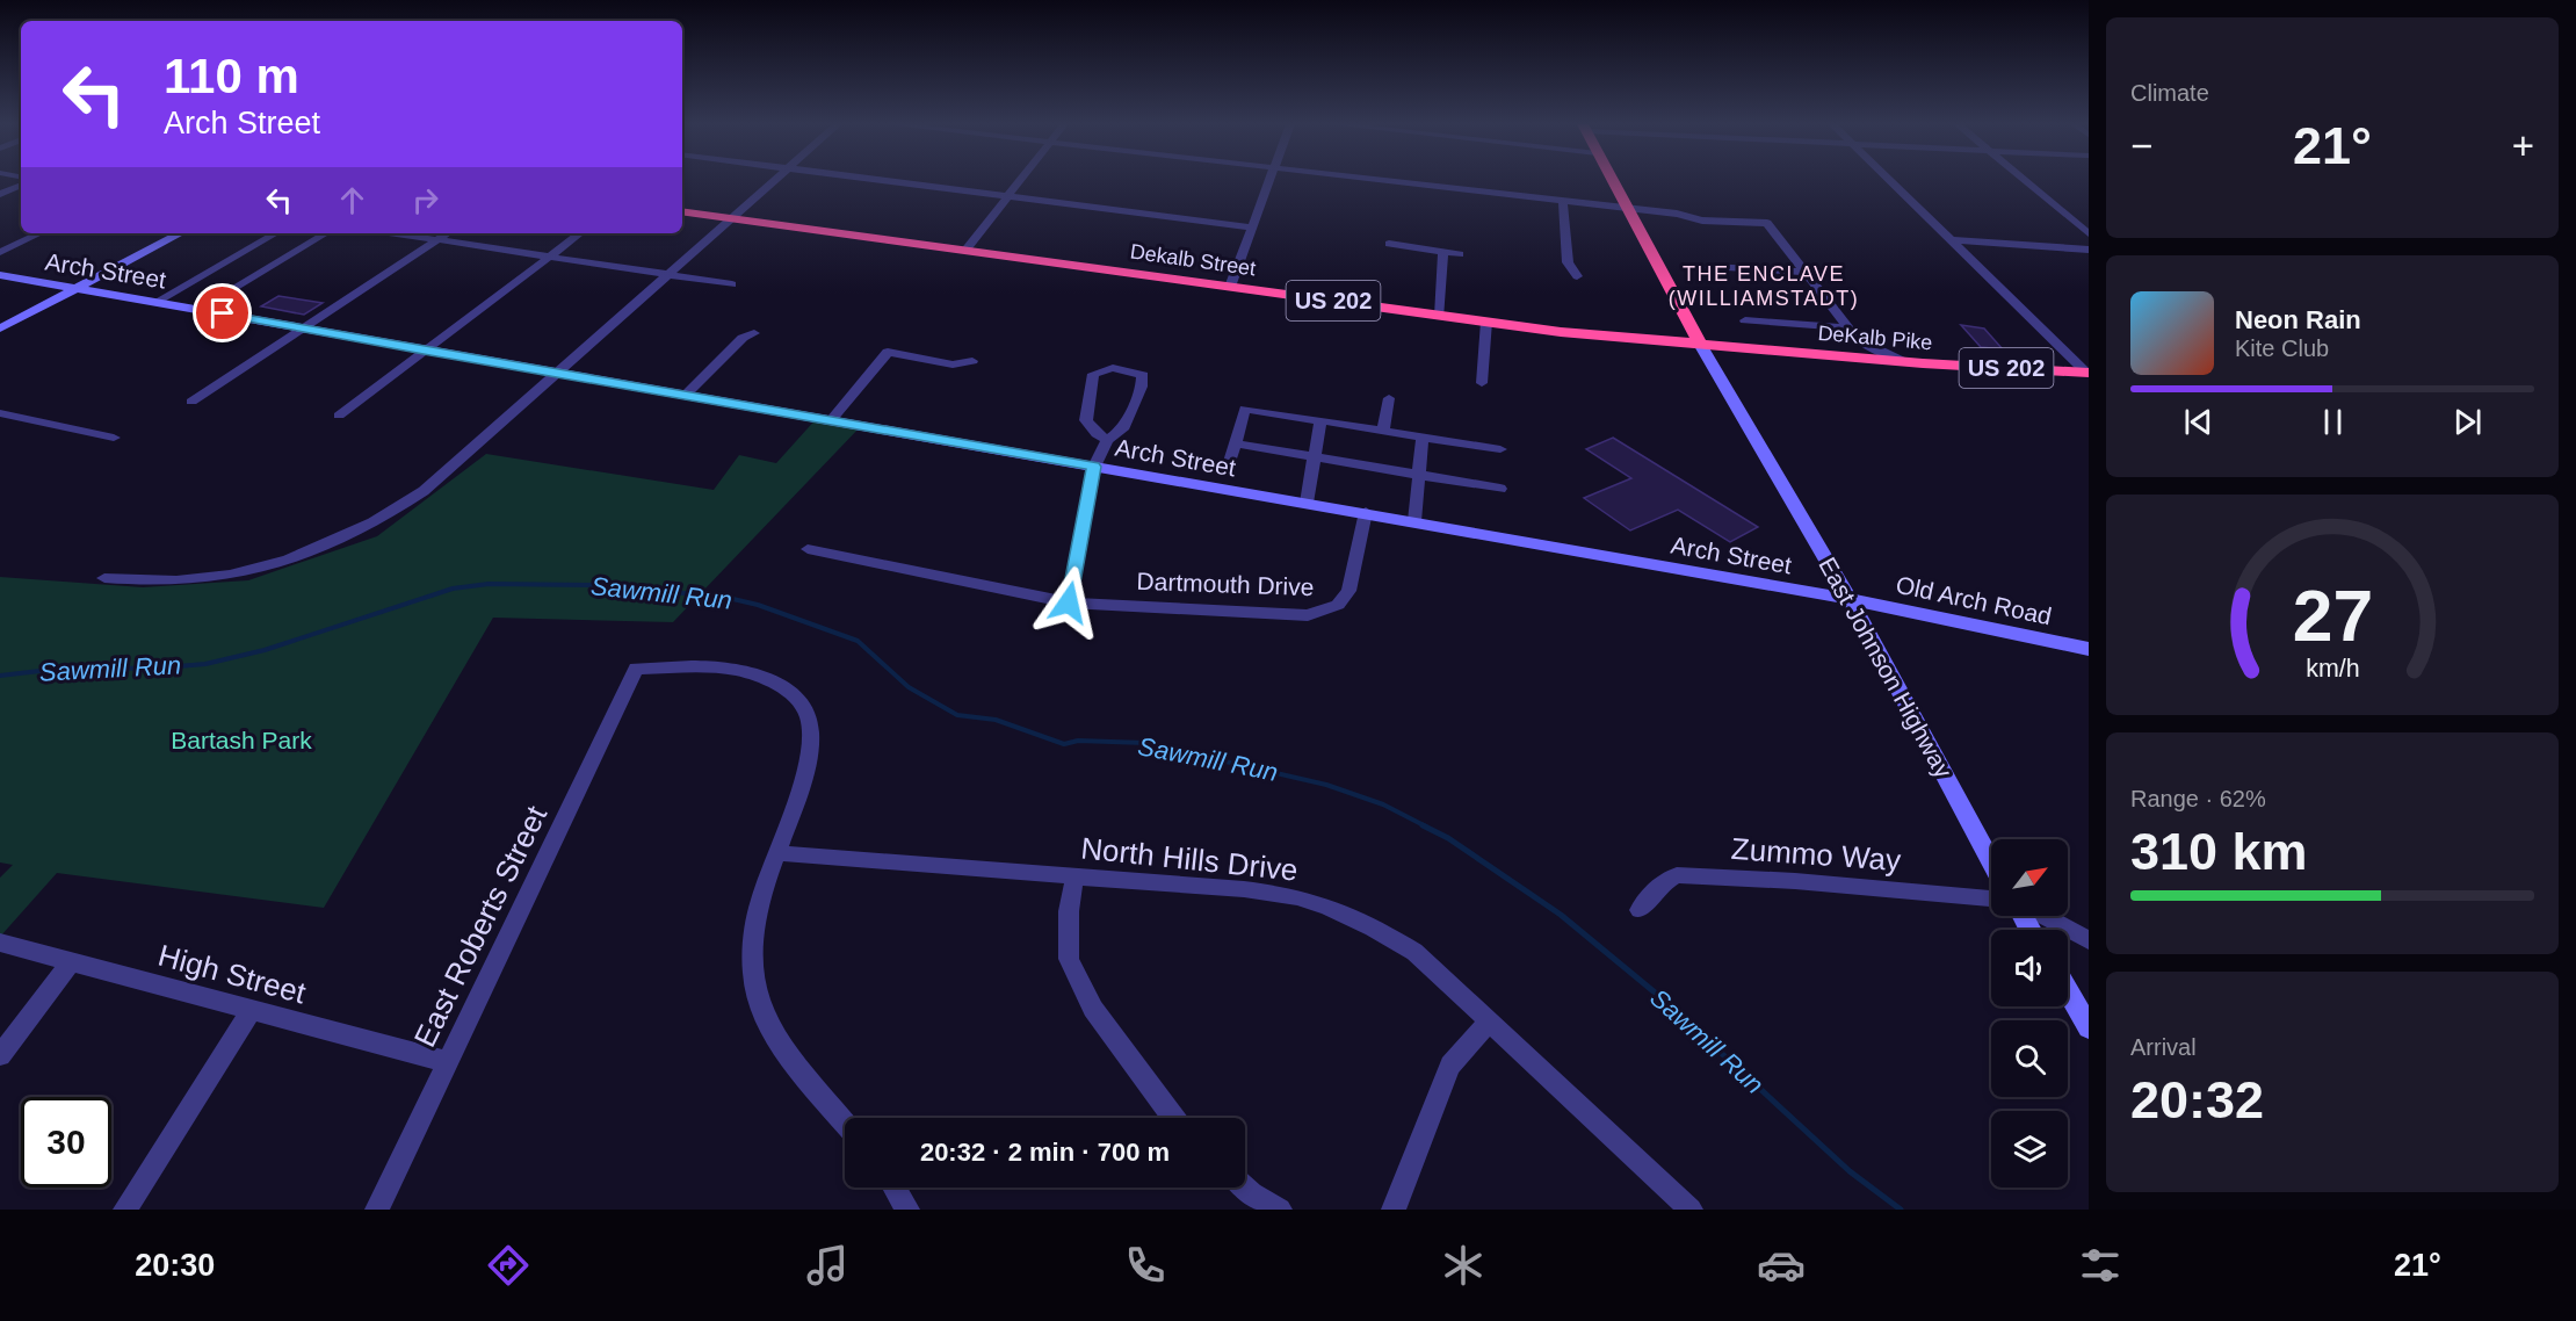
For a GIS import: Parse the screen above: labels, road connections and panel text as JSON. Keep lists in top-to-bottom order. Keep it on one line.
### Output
{"streets":{"highway":["Dekalb Street","US 202","DeKalb Pike"],"street":["Arch Street","Dartmouth Drive","Old Arch Road","East Johnson Highway","Zummo Way","North Hills Drive","East Roberts Street","High Street"]},"crossings":[["Dekalb Street","DeKalb Pike"],["Dekalb Street","East Johnson Highway"],["Arch Street","Dartmouth Drive"],["Arch Street","Old Arch Road"],["Arch Street","East Johnson Highway"],["DeKalb Pike","East Johnson Highway"],["Old Arch Road","East Johnson Highway"],["North Hills Drive","East Roberts Street"],["East Roberts Street","High Street"]],"districts":["THE ENCLAVE (WILLIAMSTADT)"],"water":["Sawmill Run"],"parks":["Bartash Park"],"north":"top right","page":{"tile":["Climate",["Range · 62%","310 km"],["Arrival","20:32"]],"turn":["110 m","Arch Street"],"heat":["−","21°","+"],"song":["Neon Rain","Kite Club"],"limit":"30","trip":"20:32 · 2 min · 700 m","tabs":["20:30","21°"],"gauge":["27","km/h"]}}
